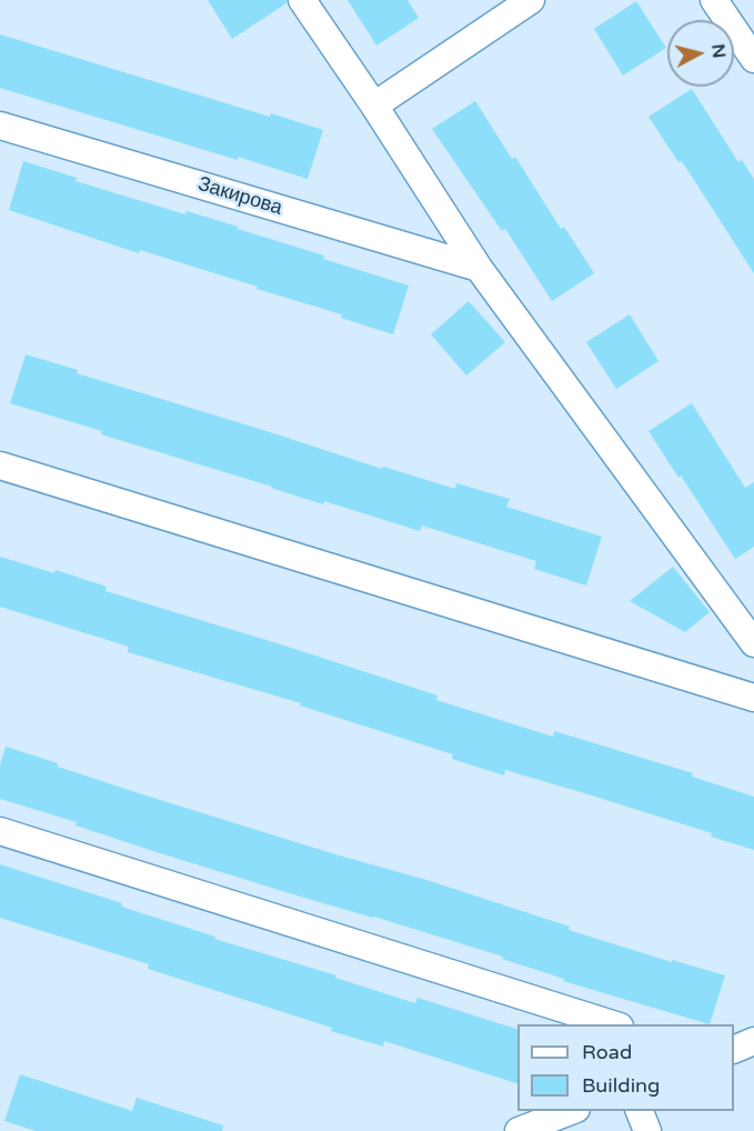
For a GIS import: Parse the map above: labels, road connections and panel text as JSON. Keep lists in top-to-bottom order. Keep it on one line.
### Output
{"streets":{"street":["Закирова"]},"legend":["Road","Building"],"north":"right"}
